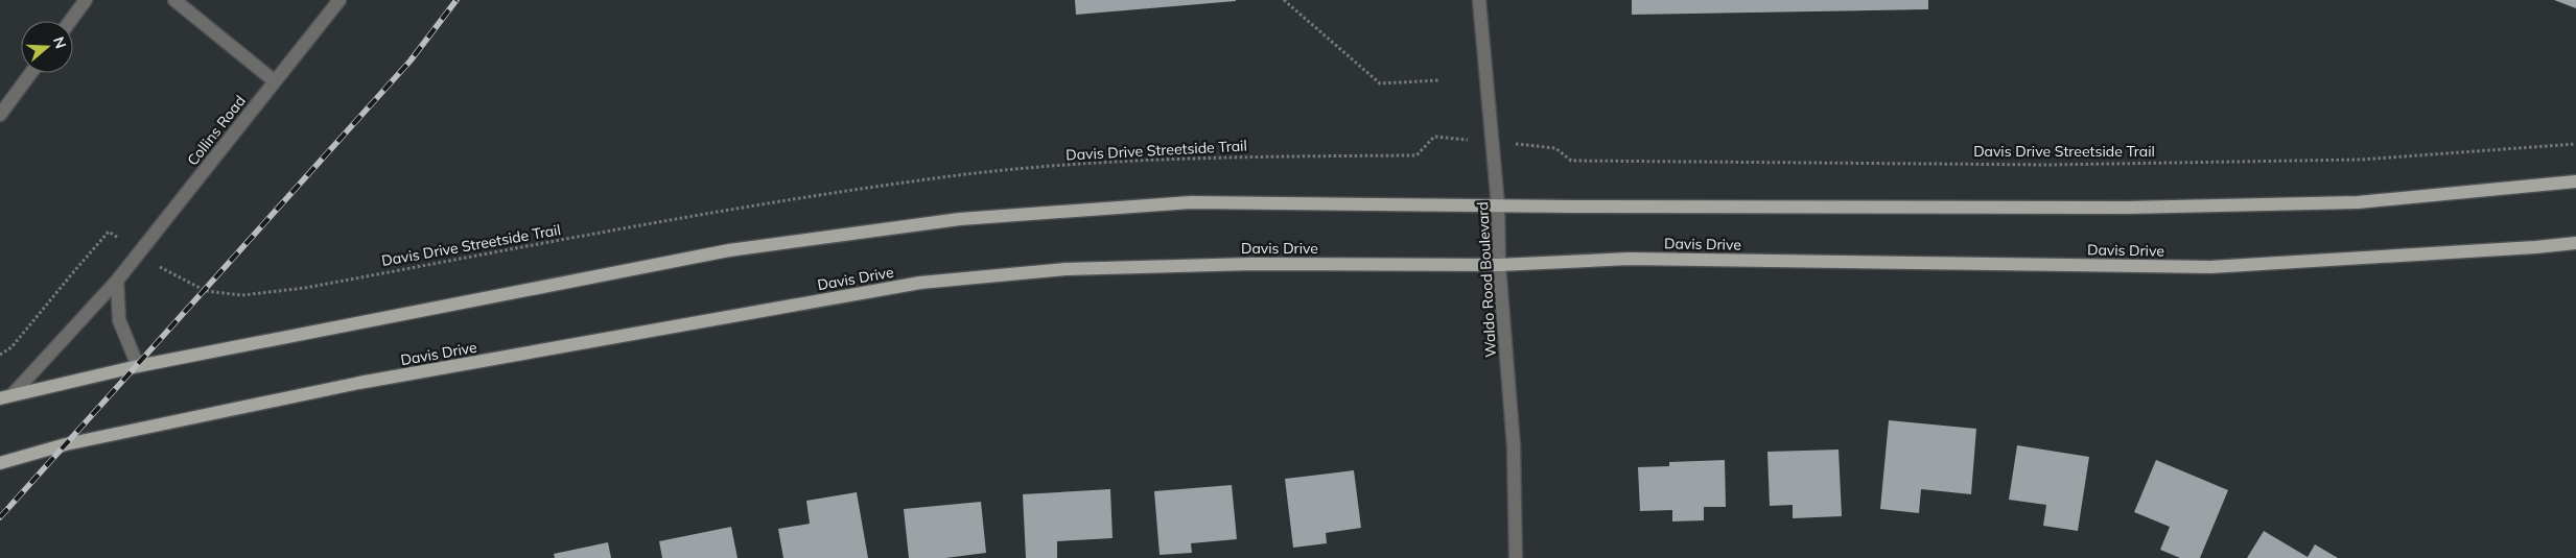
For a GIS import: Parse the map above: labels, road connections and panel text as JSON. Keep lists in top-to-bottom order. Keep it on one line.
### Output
{"streets":{"main road":["Davis Drive"],"street":["Collins Road","Waldo Rood Boulevard"],"path":["Davis Drive Streetside Trail"]},"crossings":[["Davis Drive","Waldo Rood Boulevard"]],"north":"right"}
